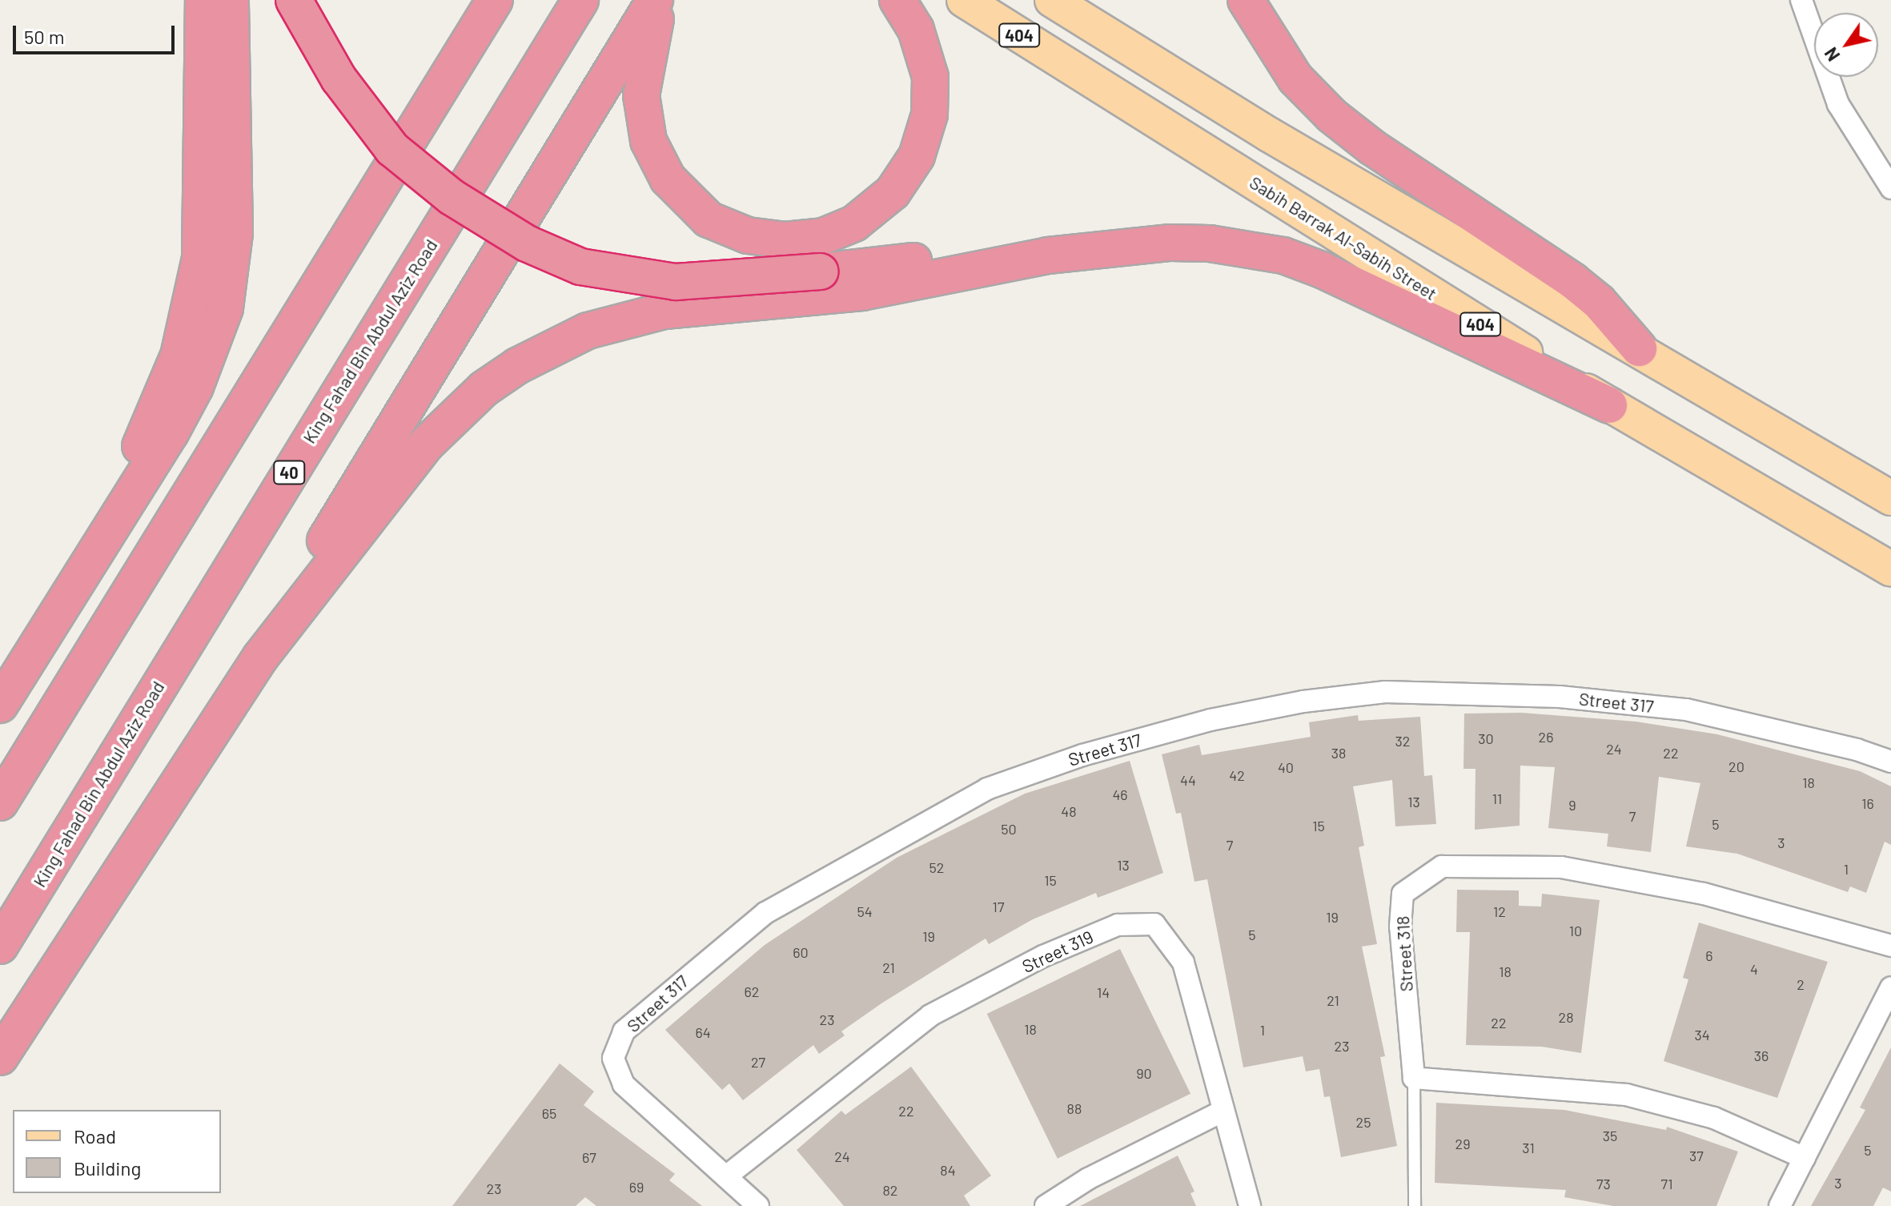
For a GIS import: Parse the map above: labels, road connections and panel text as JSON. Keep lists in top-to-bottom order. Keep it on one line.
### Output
{"streets":{"highway":["King Fahad Bin Abdul Aziz Road","40"],"main road":["404","Sabih Barrak Al-Sabih Street"],"street":["Street 317","Street 319","Street 318"]},"crossings":[["Street 317","Street 319"]],"house_numbers":["26","30","32","24","38","22","20","40","42","44","18","46","11","13","16","9","48","7","5","15","50","3","7","13","52","1","15","17","54","12","19","10","5","19","60","6","21","4","18","2","62","14","21","28","23","22","18","1","64","34","23","36","27","90","88","22","65","25","35","29","31","5","37","24","67","84","3","73","71","69","23","82"],"legend":["Road","Building"],"scale_bar":"50 m","north":"bottom left"}
